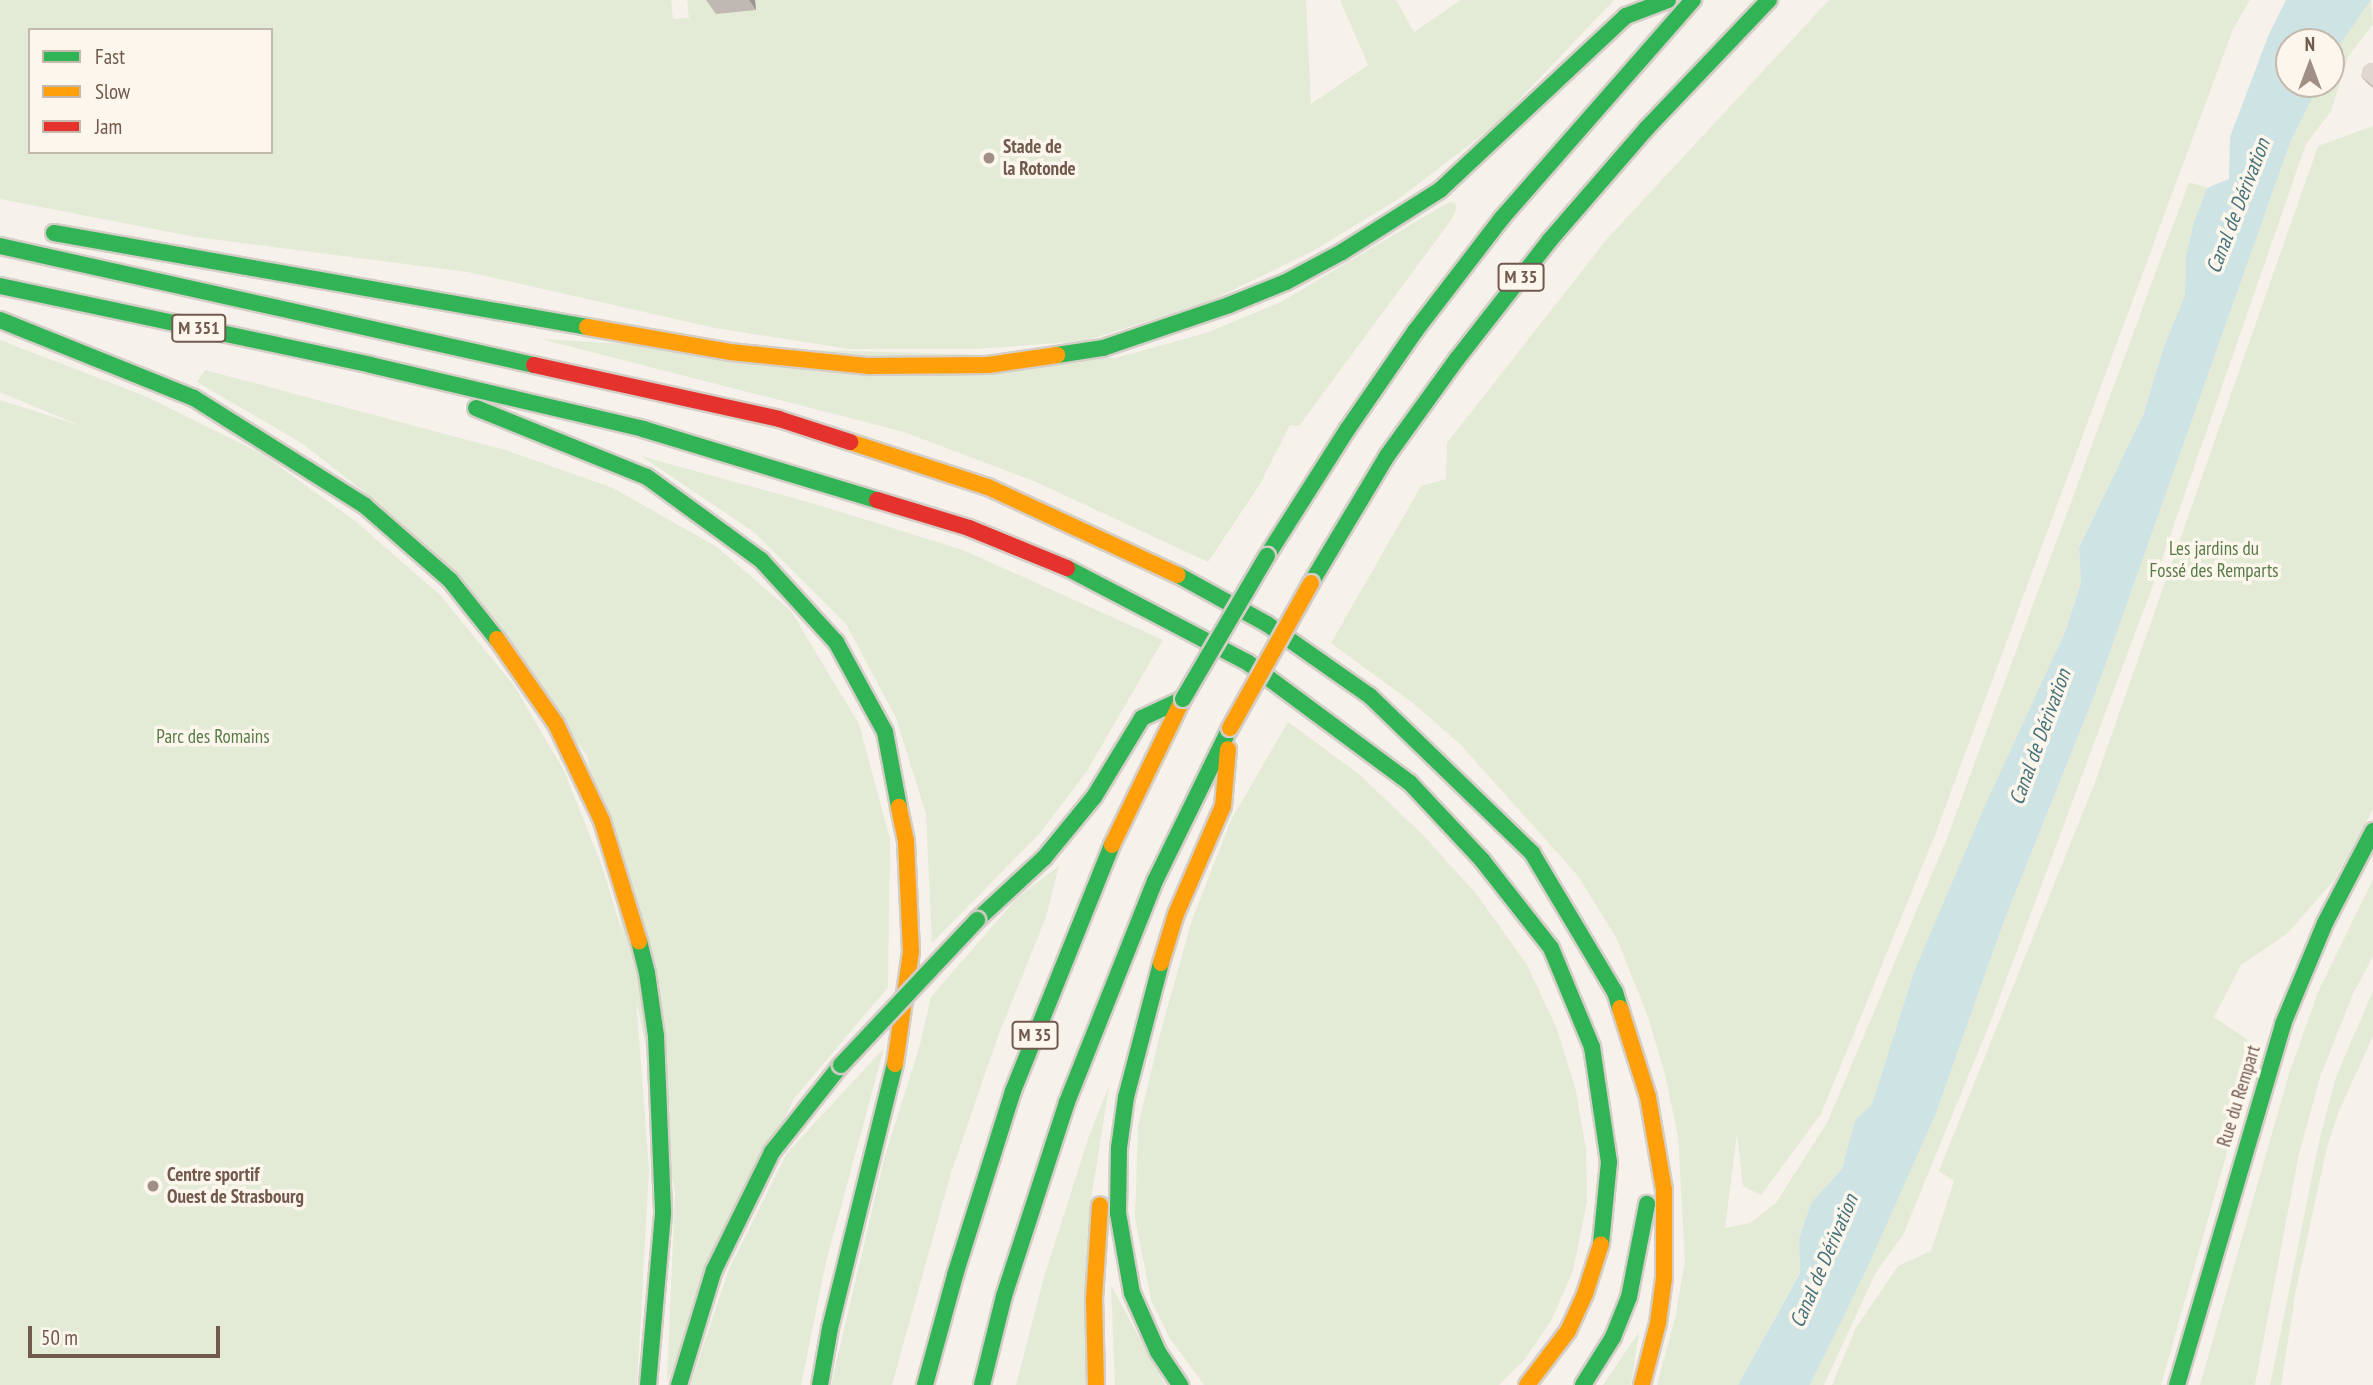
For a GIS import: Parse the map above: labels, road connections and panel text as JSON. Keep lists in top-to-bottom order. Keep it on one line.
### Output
{"streets":{"main road":["M 35","M 351","Rue du Rempart"]},"water":["Canal de Dérivation"],"parks":["Les jardins du Fossé des Remparts","Parc des Romains"],"places":["Stade de la Rotonde","Centre sportif Ouest de Strasbourg"],"legend":["Fast","Slow","Jam"],"scale_bar":"50 m","north":"top"}
